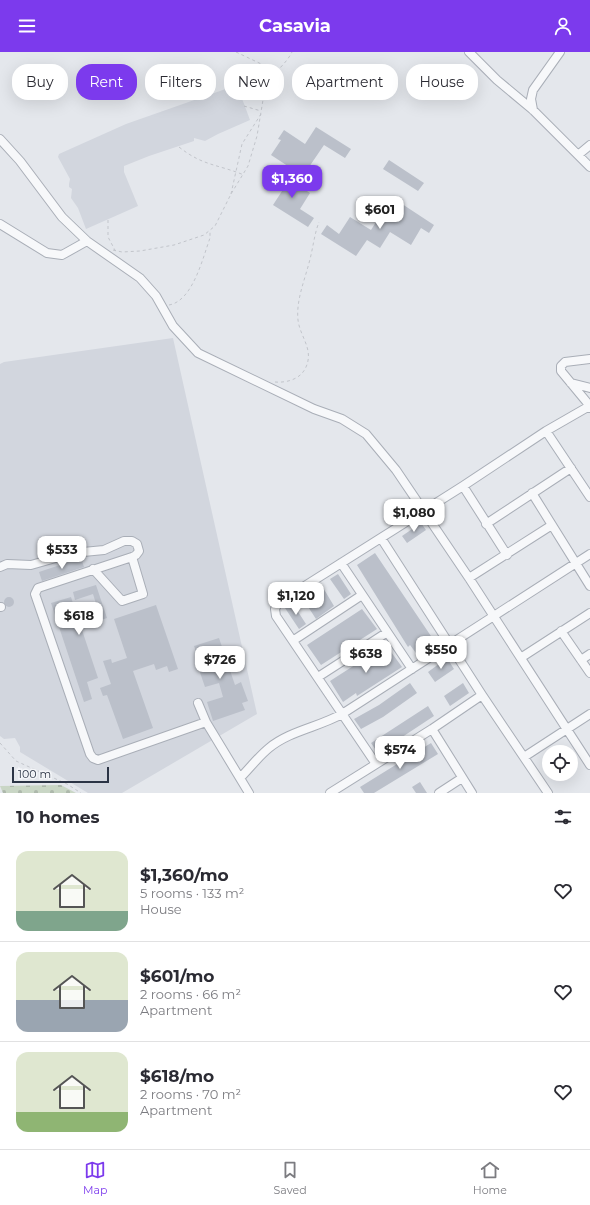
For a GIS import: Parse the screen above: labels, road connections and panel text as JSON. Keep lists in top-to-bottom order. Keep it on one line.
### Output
{"scale_bar":"100 m","page":{"header":"Casavia","chip":["Buy","Rent","Filters","New","Apartment","House"],"price":["$1,360","$601","$1,080","$533","$1,120","$618","$550","$638","$726","$574"],"scale":"100 m","heading":"10 homes","list":[{"name":"$1,360/mo","note":"5 rooms · 133 m² · House"},{"name":"$601/mo","note":"2 rooms · 66 m² · Apartment"},{"name":"$618/mo","note":"2 rooms · 70 m² · Apartment"}],"tabs":["Map","Saved","Home"]}}
